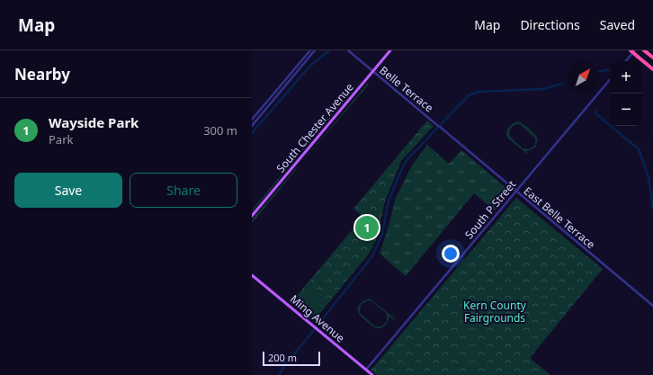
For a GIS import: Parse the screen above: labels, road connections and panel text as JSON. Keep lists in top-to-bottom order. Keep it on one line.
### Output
{"streets":{"main road":["South Chester Avenue","Ming Avenue"],"street":["Belle Terrace","South P Street","East Belle Terrace"]},"crossings":[["Belle Terrace","South Chester Avenue"],["Belle Terrace","East Belle Terrace"],["South P Street","East Belle Terrace"],["South P Street","Ming Avenue"]],"parks":["Kern County Fairgrounds"],"scale_bar":"200 m","north":"top right","page":{"header":"Map","nav":["Map","Directions","Saved"],"heading":"Nearby","map_buttons":["+","−"],"list":[{"mark":"1","name":"Wayside Park","note":"Park","value":"300 m"}],"buttons":["Save","Share"],"pins":"1","scale":"200 m"}}
